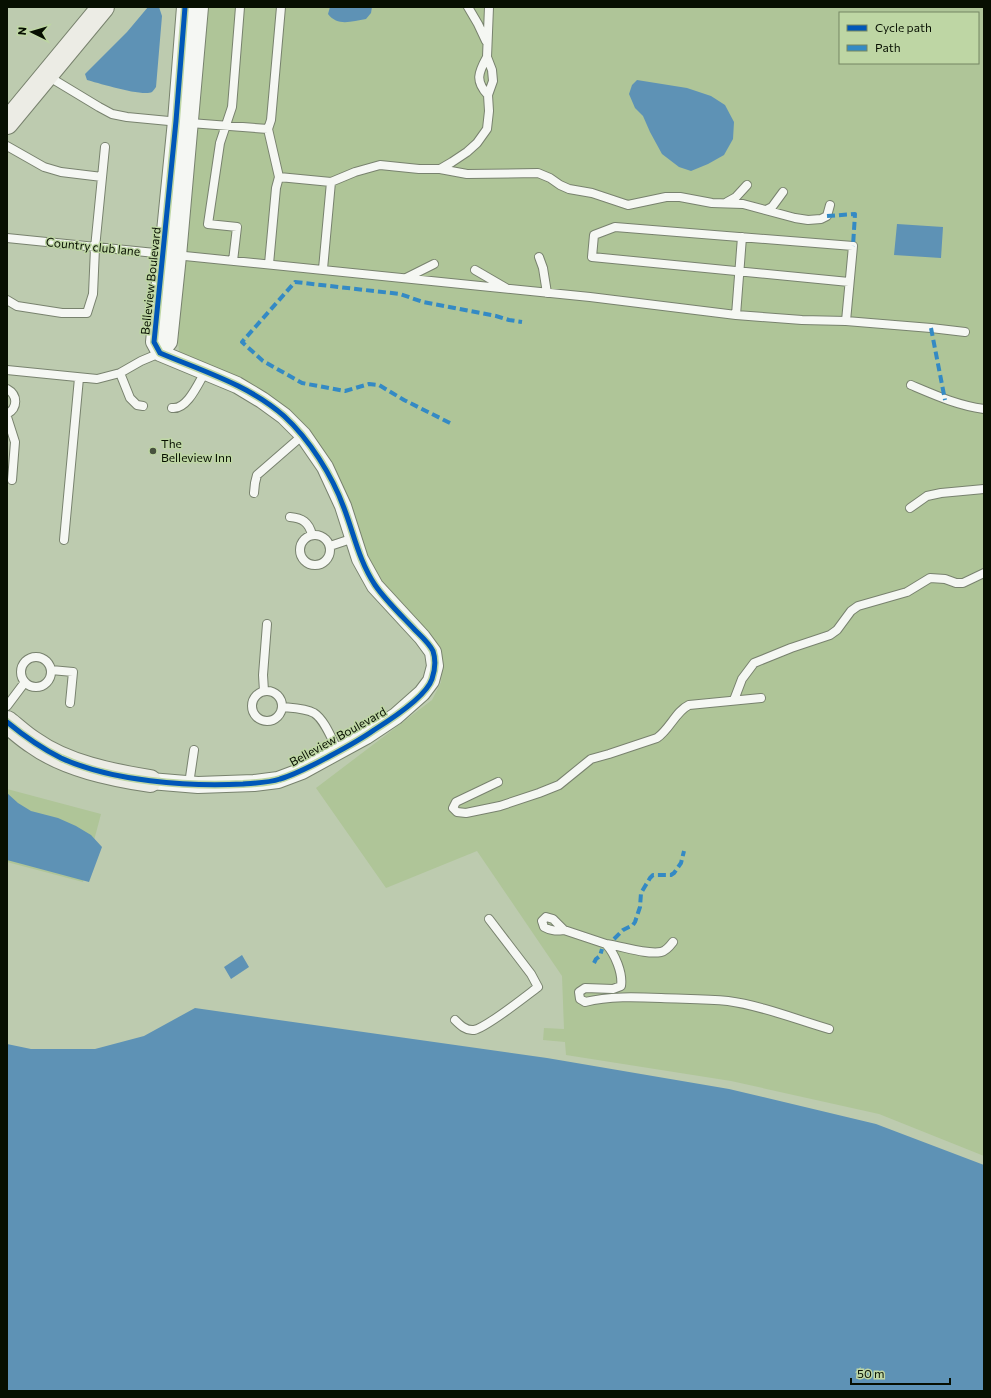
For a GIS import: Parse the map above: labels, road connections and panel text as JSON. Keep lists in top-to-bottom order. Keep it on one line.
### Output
{"streets":{"street":["Belleview Boulevard"],"lane":["Country club lane"]},"crossings":[["Country club lane","Belleview Boulevard"]],"places":["The Belleview Inn"],"legend":["Cycle path","Path"],"scale_bar":"50 m","north":"left"}
